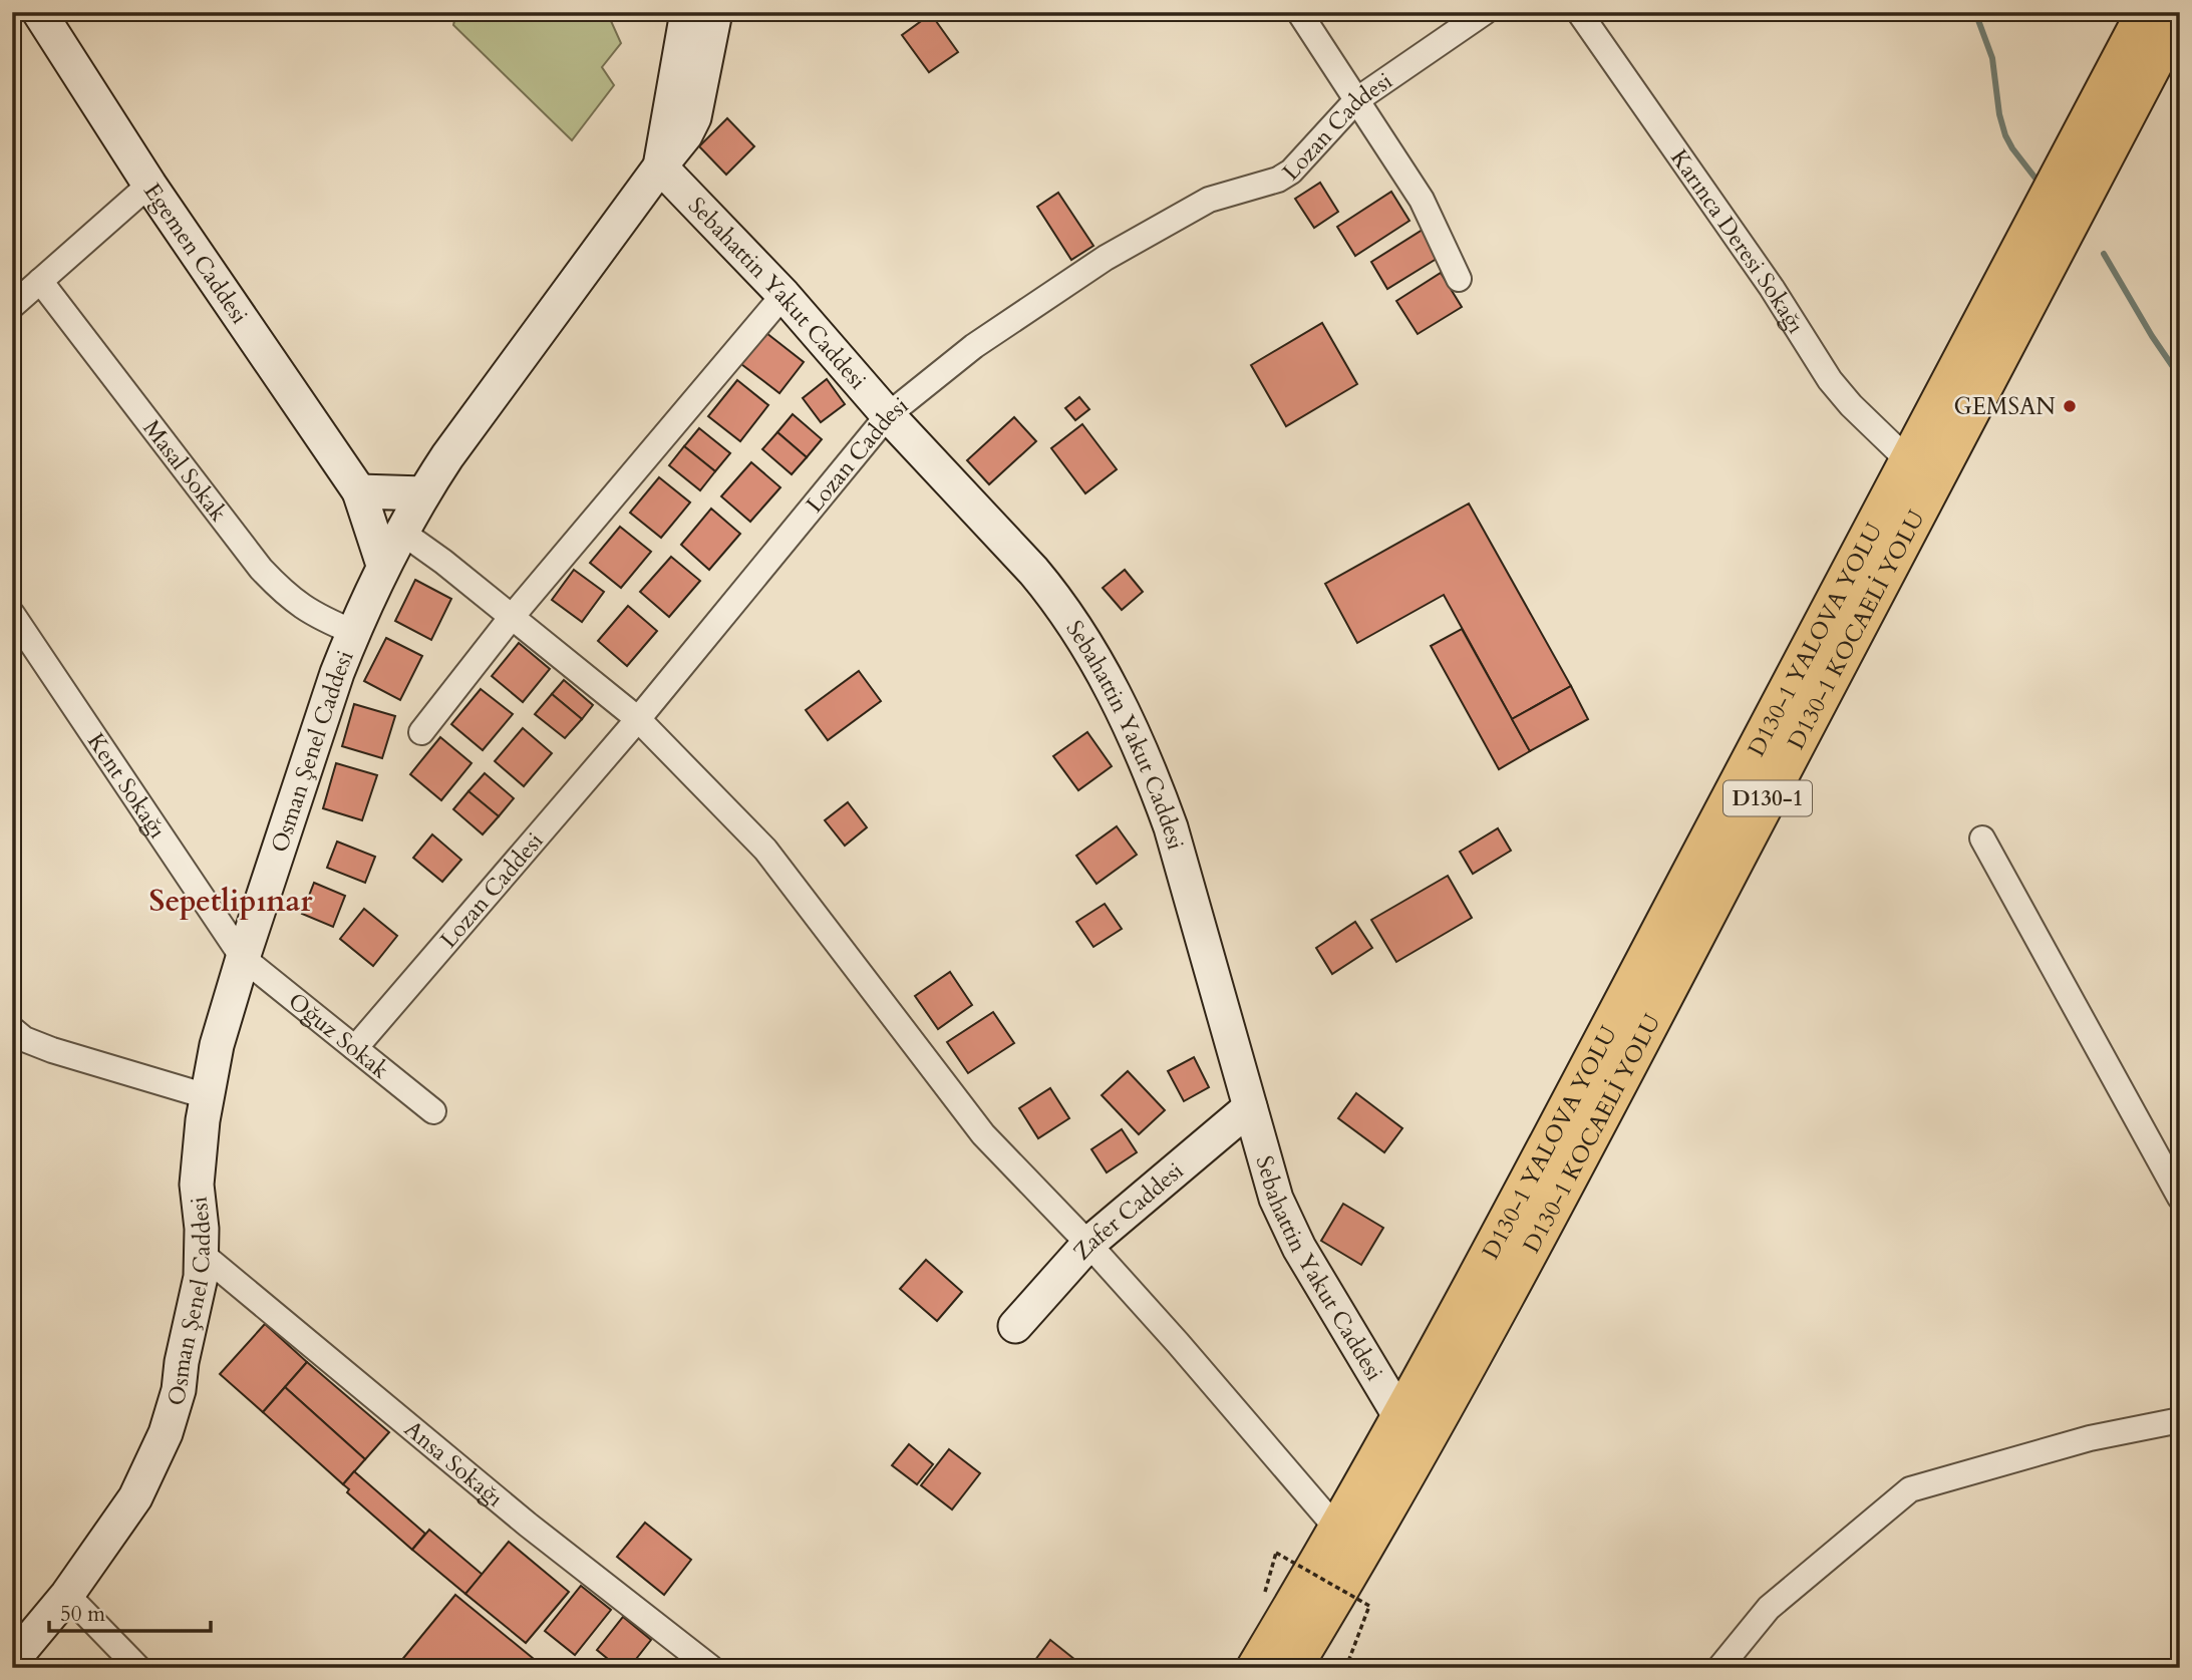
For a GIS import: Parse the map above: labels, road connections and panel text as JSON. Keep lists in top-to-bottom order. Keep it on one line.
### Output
{"streets":{"highway":["D130-1 KOCAELİ YOLU","D130-1 YALOVA YOLU","D130-1"],"street":["Lozan Caddesi","Karınca Deresi Sokağı","Egemen Caddesi","Sebahattin Yakut Caddesi","Masal Sokak","Osman Şenel Caddesi","Kent Sokağı","Oğuz Sokak","Zafer Caddesi","Ansa Sokağı"]},"crossings":[["Lozan Caddesi","Sebahattin Yakut Caddesi"],["Lozan Caddesi","Oğuz Sokak"],["Karınca Deresi Sokağı","D130-1 YALOVA YOLU"],["Egemen Caddesi","Osman Şenel Caddesi"],["Sebahattin Yakut Caddesi","D130-1 YALOVA YOLU"],["Sebahattin Yakut Caddesi","Osman Şenel Caddesi"],["Sebahattin Yakut Caddesi","Zafer Caddesi"],["Masal Sokak","Osman Şenel Caddesi"],["D130-1 KOCAELİ YOLU","D130-1 YALOVA YOLU"],["D130-1 KOCAELİ YOLU","D130-1"],["D130-1 YALOVA YOLU","D130-1"],["Osman Şenel Caddesi","Kent Sokağı"],["Osman Şenel Caddesi","Oğuz Sokak"],["Osman Şenel Caddesi","Ansa Sokağı"],["Kent Sokağı","Oğuz Sokak"]],"districts":["Sepetlipınar"],"places":["GEMSAN"],"scale_bar":"50 m"}
